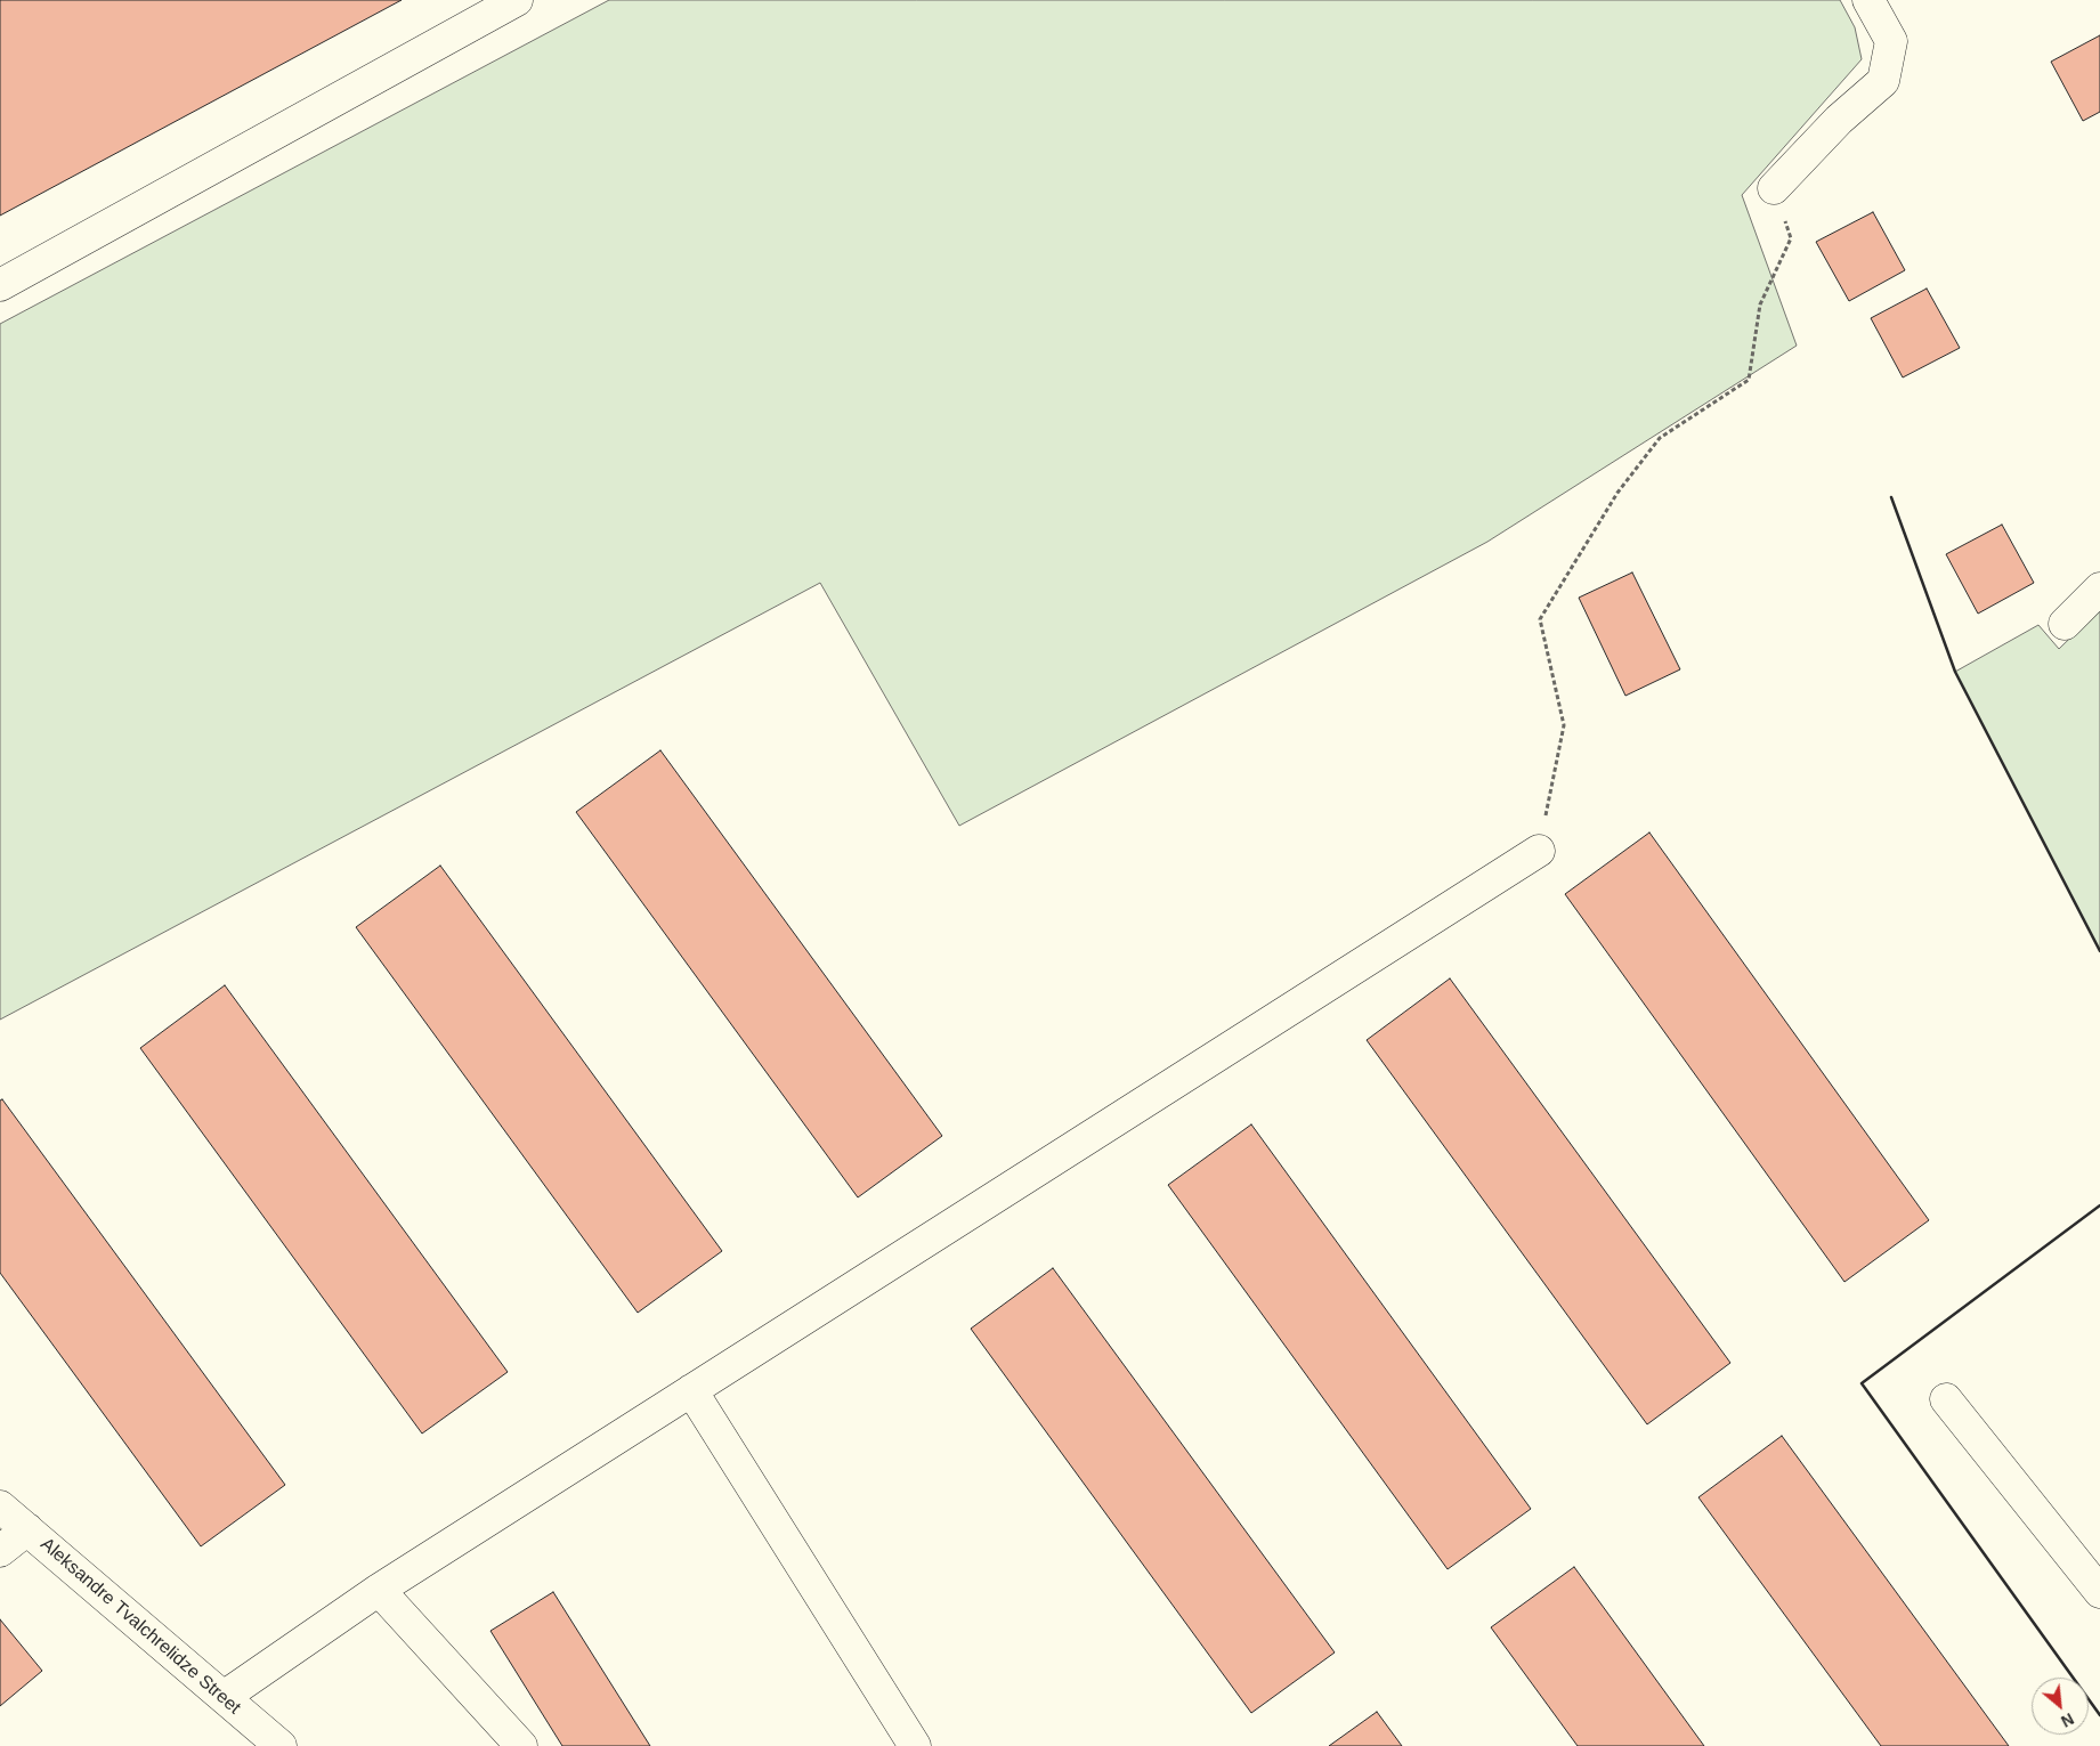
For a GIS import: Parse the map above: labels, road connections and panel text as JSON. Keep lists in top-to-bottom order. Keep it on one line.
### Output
{"streets":{"street":["Aleksandre Tvalchrelidze Street"]},"north":"bottom right"}
